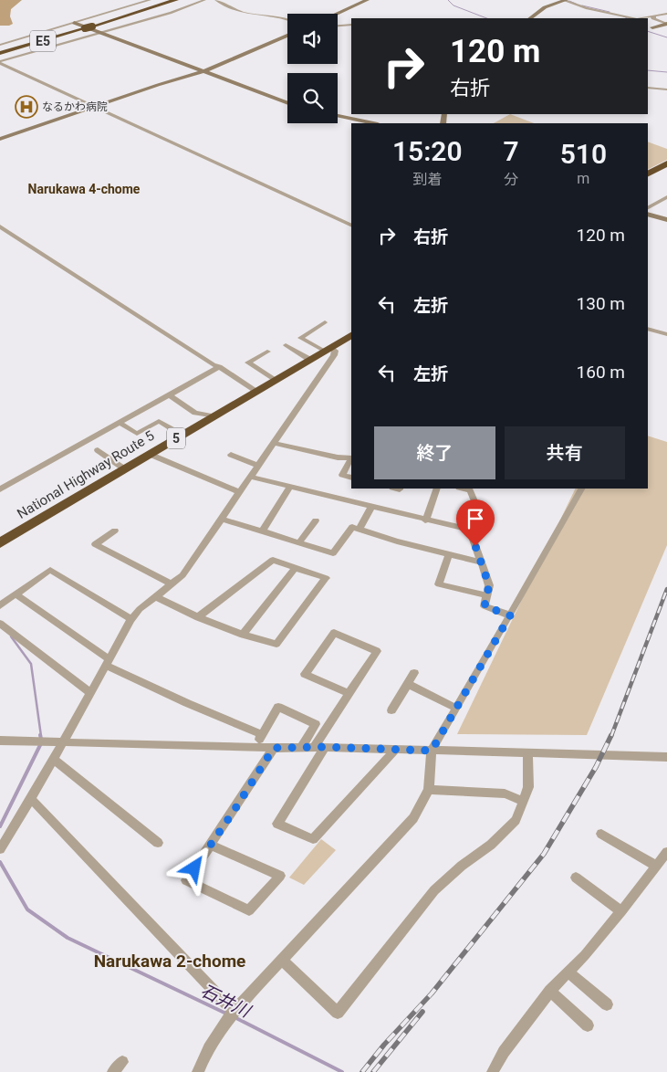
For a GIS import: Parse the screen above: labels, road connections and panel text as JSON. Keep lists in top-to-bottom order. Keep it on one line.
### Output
{"streets":{"highway":["E5","5","National Highway Route 5"]},"districts":["Narukawa 4-chome","Narukawa 2-chome"],"water":["石井川"],"places":{"hospital":["なるかわ病院"]},"page":{"turn":["120 m","右折"],"eta":["15:20","到着","7","分","510","m"],"list":[{"name":"右折","value":"120 m"},{"name":"左折","value":"130 m"},{"name":"左折","value":"160 m"}],"buttons":["終了","共有"]}}
